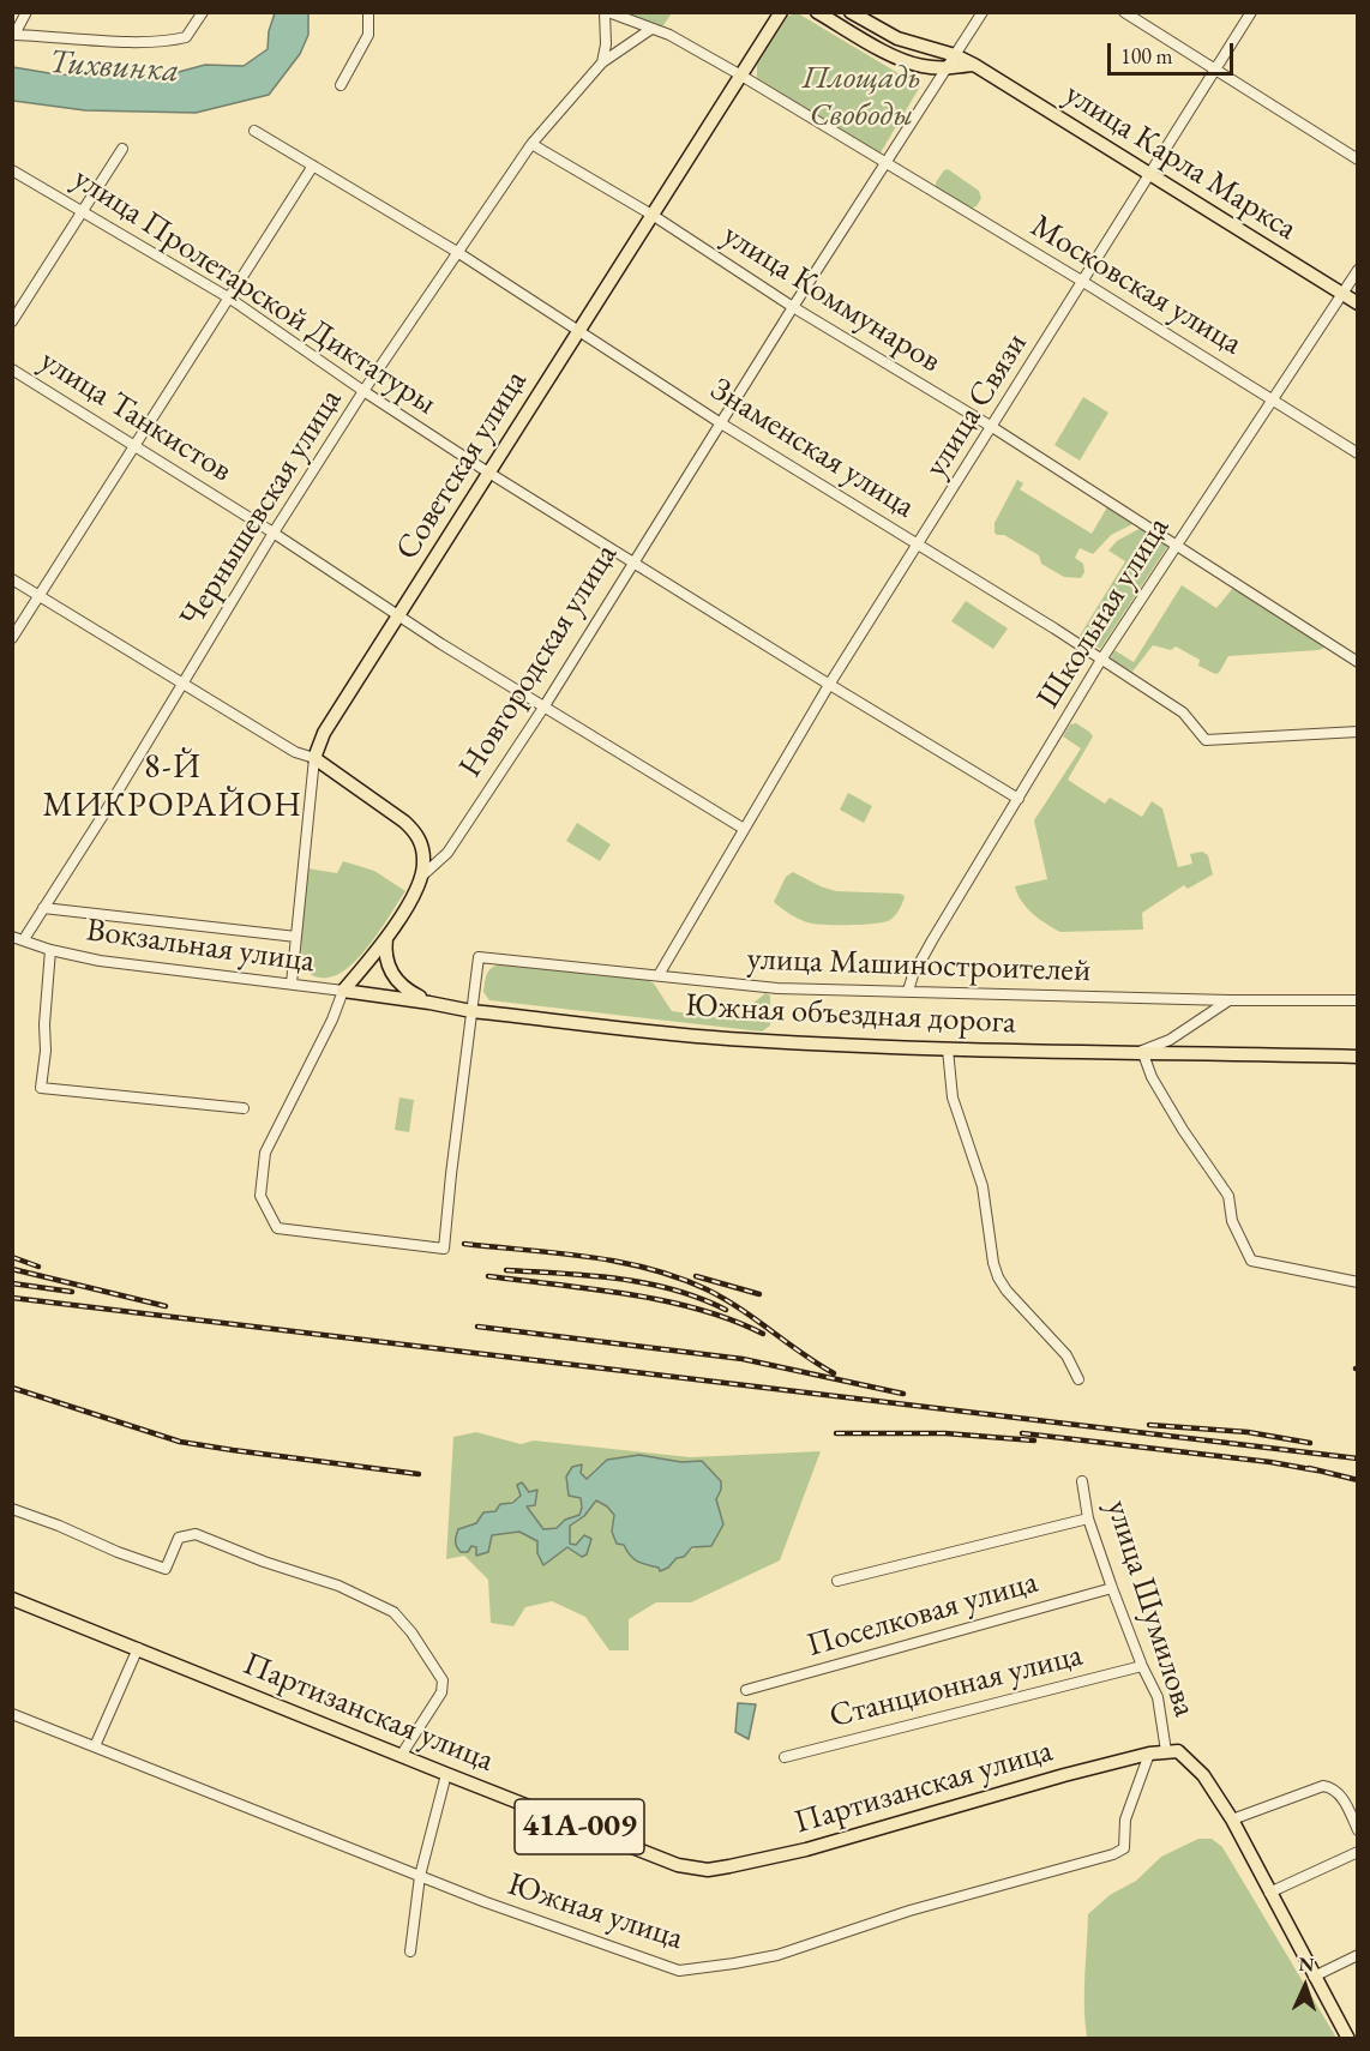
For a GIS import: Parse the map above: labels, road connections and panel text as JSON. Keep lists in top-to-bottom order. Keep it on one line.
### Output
{"streets":{"main road":["улица Карла Маркса","Советская улица","Новгородская улица","Южная объездная дорога","улица Шумилова","Партизанская улица","41А-009"],"street":["Московская улица","улица Пролетарской Диктатуры","улица Коммунаров","улица Связи","улица Танкистов","Знаменская улица","Чернышевская улица","Школьная улица","Вокзальная улица","улица Машиностроителей","Поселковая улица","Станционная улица","Южная улица"]},"crossings":[["улица Карла Маркса","улица Связи"],["улица Карла Маркса","Школьная улица"],["Московская улица","улица Связи"],["Московская улица","Школьная улица"],["Московская улица","Новгородская улица"],["улица Пролетарской Диктатуры","улица Связи"],["улица Пролетарской Диктатуры","Советская улица"],["улица Пролетарской Диктатуры","Чернышевская улица"],["улица Пролетарской Диктатуры","Школьная улица"],["улица Пролетарской Диктатуры","Новгородская улица"],["улица Коммунаров","улица Связи"],["улица Коммунаров","Советская улица"],["улица Коммунаров","Чернышевская улица"],["улица Коммунаров","Школьная улица"],["улица Коммунаров","Новгородская улица"],["улица Связи","улица Танкистов"],["улица Связи","Знаменская улица"],["улица Связи","улица Машиностроителей"],["улица Танкистов","Советская улица"],["улица Танкистов","Чернышевская улица"],["улица Танкистов","Новгородская улица"],["Знаменская улица","Советская улица"],["Знаменская улица","Чернышевская улица"],["Знаменская улица","Школьная улица"],["Знаменская улица","Новгородская улица"],["Советская улица","Вокзальная улица"],["Чернышевская улица","Вокзальная улица"],["Школьная улица","улица Машиностроителей"],["Новгородская улица","Вокзальная улица"],["Новгородская улица","улица Машиностроителей"],["Новгородская улица","Южная объездная дорога"],["Вокзальная улица","Южная объездная дорога"],["улица Машиностроителей","Южная объездная дорога"],["улица Шумилова","Поселковая улица"],["улица Шумилова","Станционная улица"],["улица Шумилова","Партизанская улица"],["Партизанская улица","Южная улица"]],"districts":["8-Й МИКРОРАЙОН"],"water":["Тихвинка"],"parks":["Площадь Свободы"],"scale_bar":"100 m","north":"top"}
